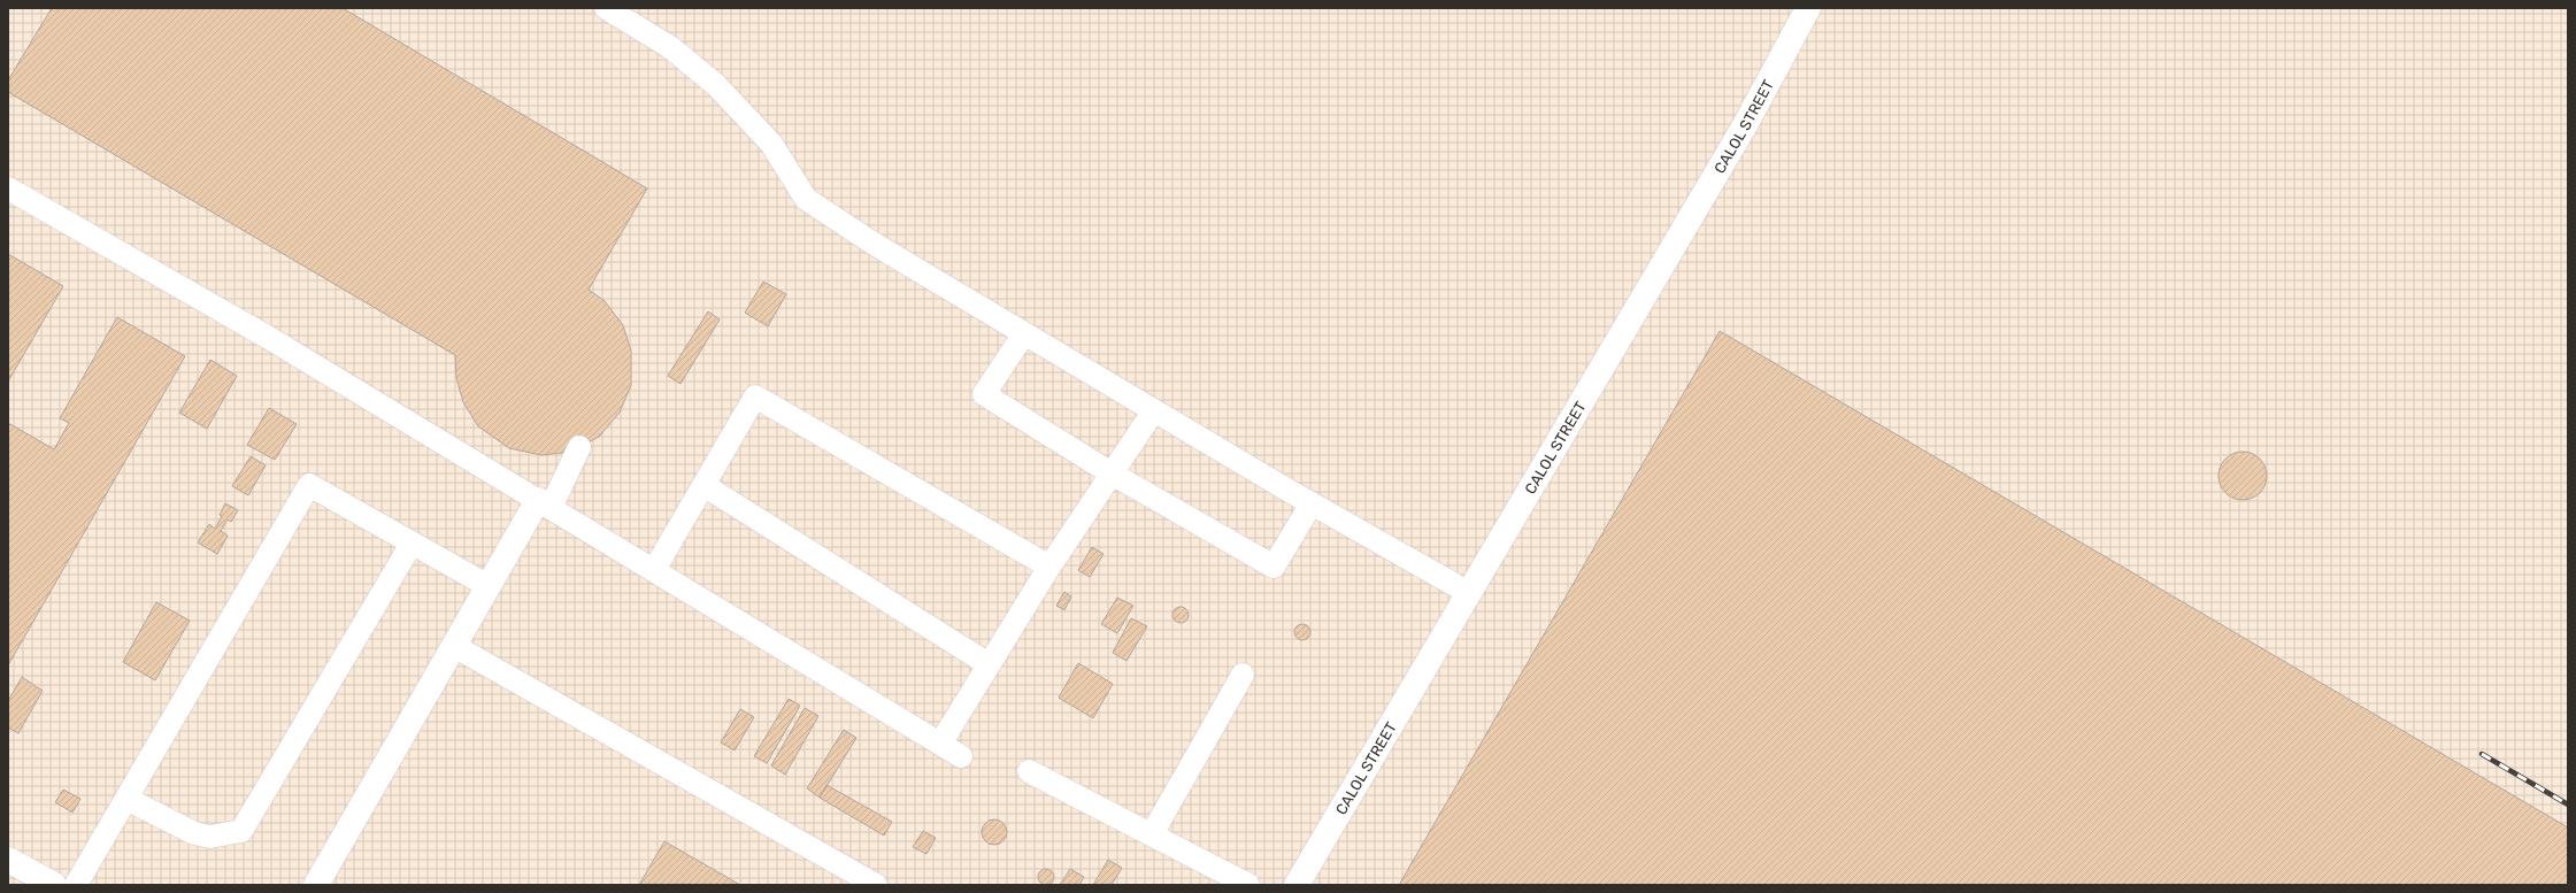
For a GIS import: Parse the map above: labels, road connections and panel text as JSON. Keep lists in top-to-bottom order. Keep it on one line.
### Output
{"streets":{"street":["CALOL STREET"]}}
